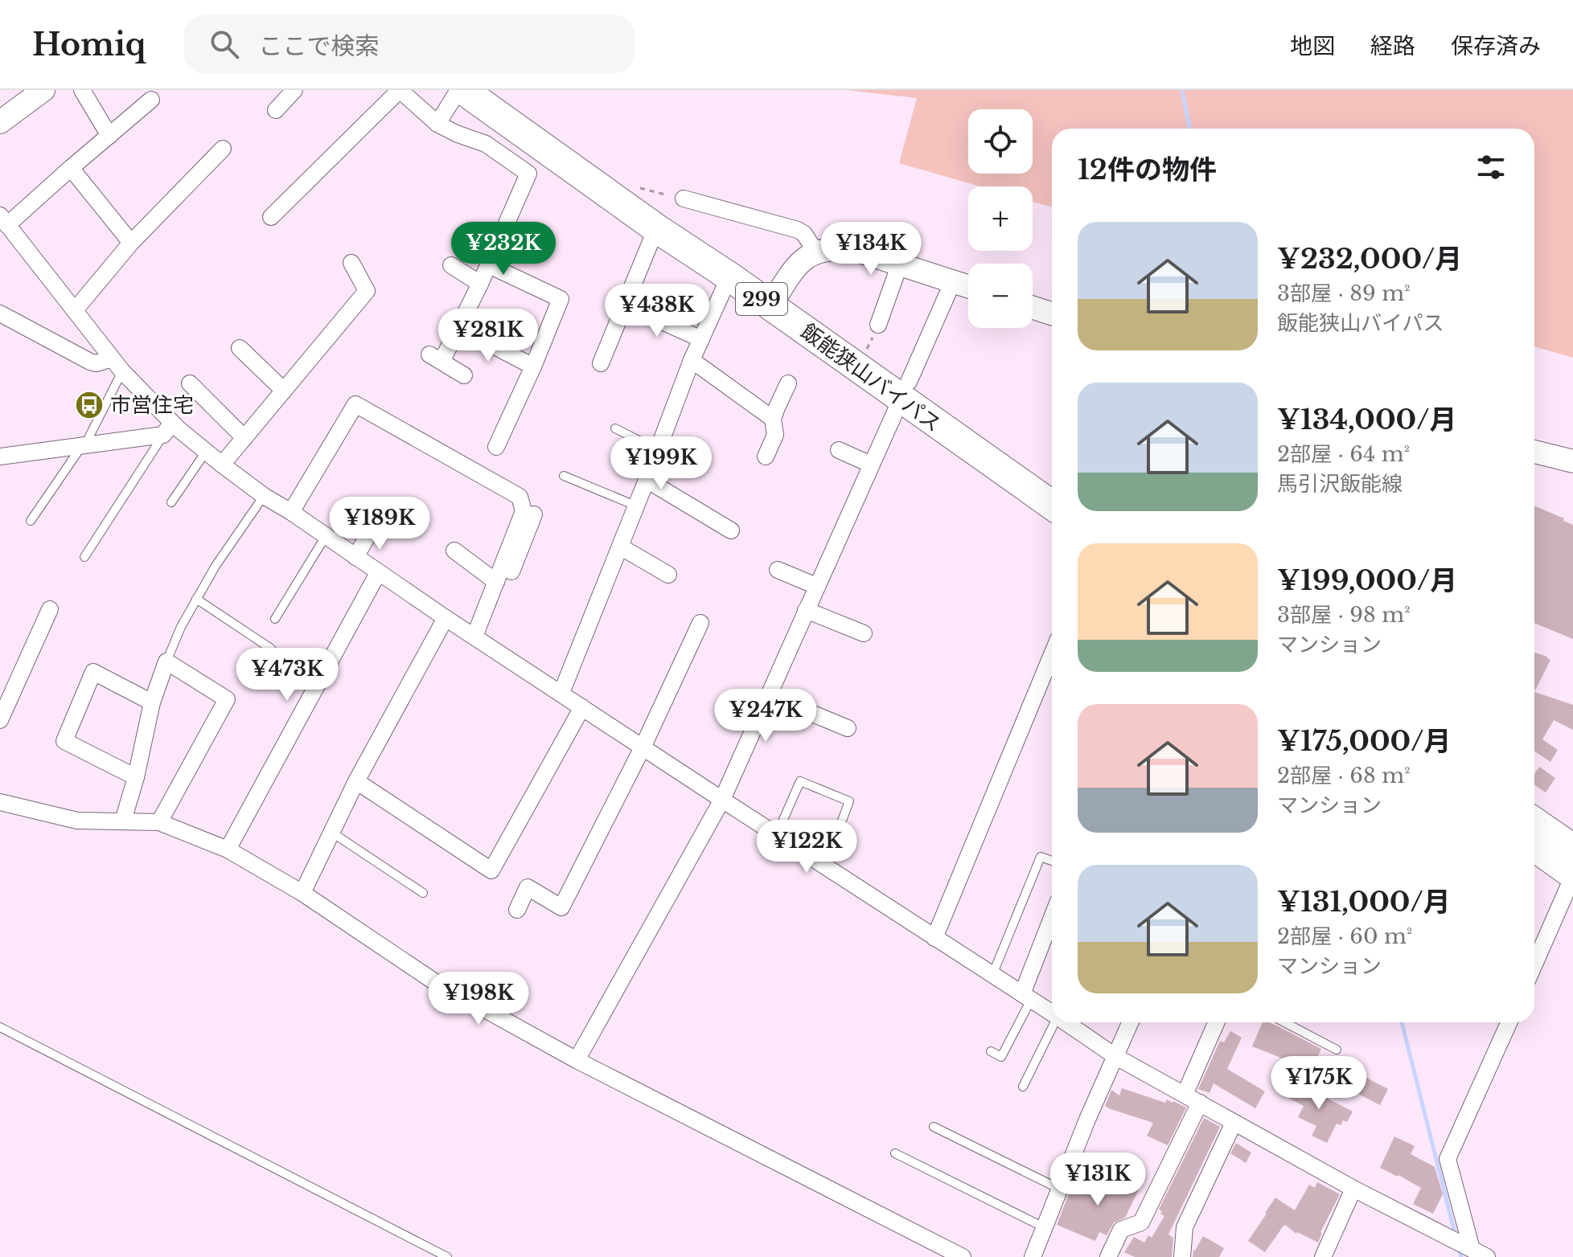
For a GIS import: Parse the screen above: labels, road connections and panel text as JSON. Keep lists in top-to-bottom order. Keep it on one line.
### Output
{"streets":{"highway":["299","飯能狭山バイパス"]},"places":{"bus stop":["市営住宅"]},"page":{"header":"Homiq","search":"ここで検索","nav":["地図","経路","保存済み"],"map_buttons":["+","−"],"heading":"12件の物件","list":[{"name":"¥232,000/月","note":"3部屋 · 89 m² · 飯能狭山バイパス"},{"name":"¥134,000/月","note":"2部屋 · 64 m² · 馬引沢飯能線"},{"name":"¥199,000/月","note":"3部屋 · 98 m² · マンション"},{"name":"¥175,000/月","note":"2部屋 · 68 m² · マンション"},{"name":"¥131,000/月","note":"2部屋 · 60 m² · マンション"}],"price":["¥232K","¥134K","¥438K","¥281K","¥199K","¥189K","¥473K","¥247K","¥122K","¥198K","¥175K","¥131K"]}}
